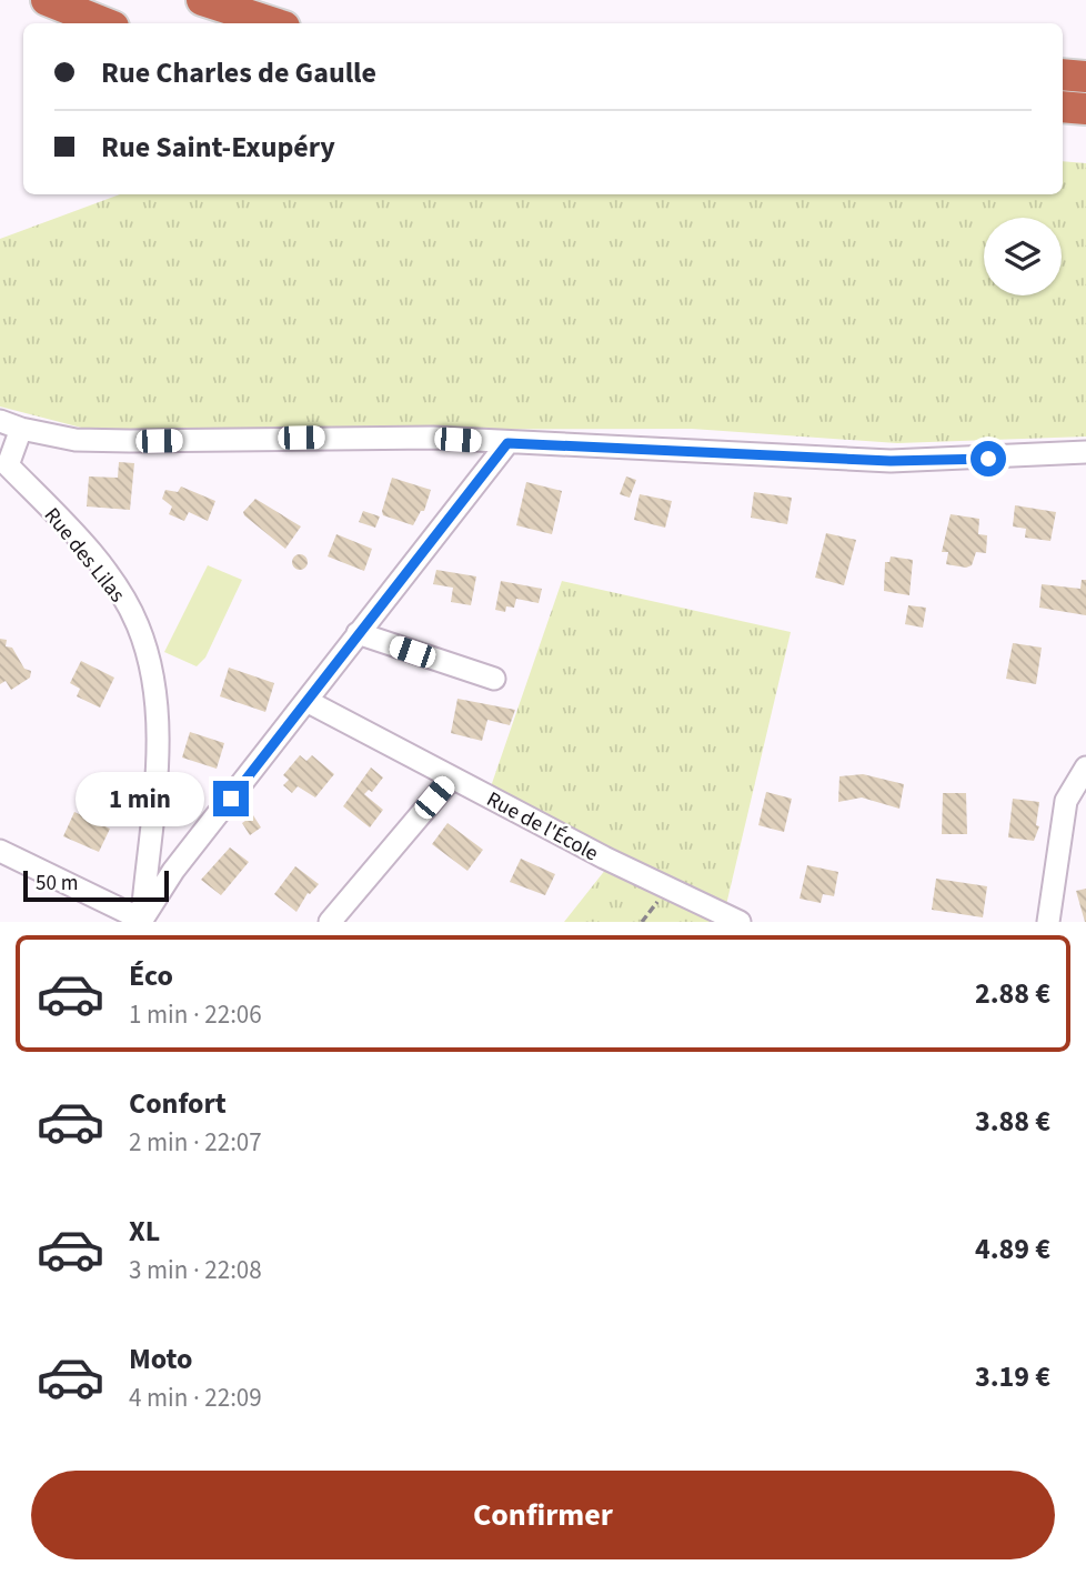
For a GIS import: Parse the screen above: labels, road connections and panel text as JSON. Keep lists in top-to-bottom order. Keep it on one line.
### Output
{"streets":{"street":["Rue des Lilas","Rue de l'École"]},"scale_bar":"50 m","page":{"banner":["Rue Charles de Gaulle","Rue Saint-Exupéry"],"bubble":"1 min","scale":"50 m","list":[{"name":"Éco","note":"1 min · 22:06","value":"2.88 €"},{"name":"Confort","note":"2 min · 22:07","value":"3.88 €"},{"name":"XL","note":"3 min · 22:08","value":"4.89 €"},{"name":"Moto","note":"4 min · 22:09","value":"3.19 €"}],"buttons":"Confirmer"}}
